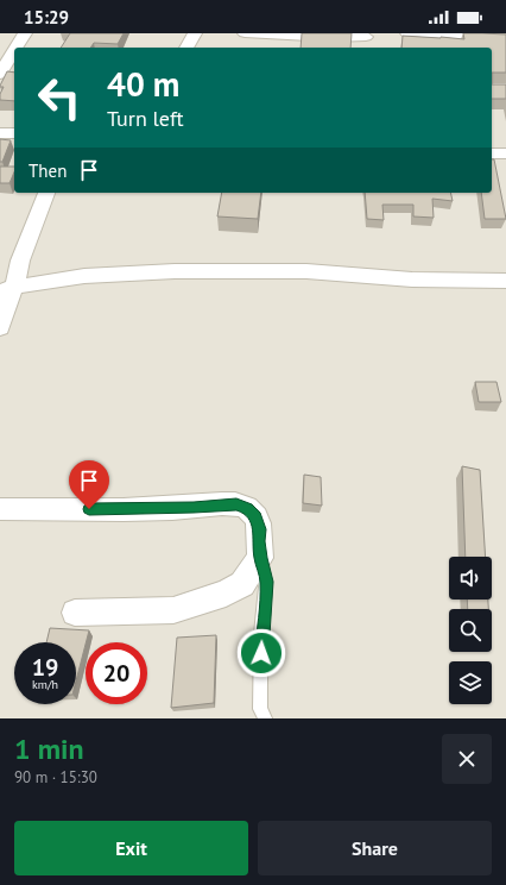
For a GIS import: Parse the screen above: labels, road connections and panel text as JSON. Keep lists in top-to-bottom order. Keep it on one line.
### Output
{"page":{"status":"15:29","turn":["40 m","Turn left"],"then":"Then","speed":"19 km/h","limit":"20","heading":["1 min","90 m · 15:30"],"buttons":["Exit","Share"]}}
